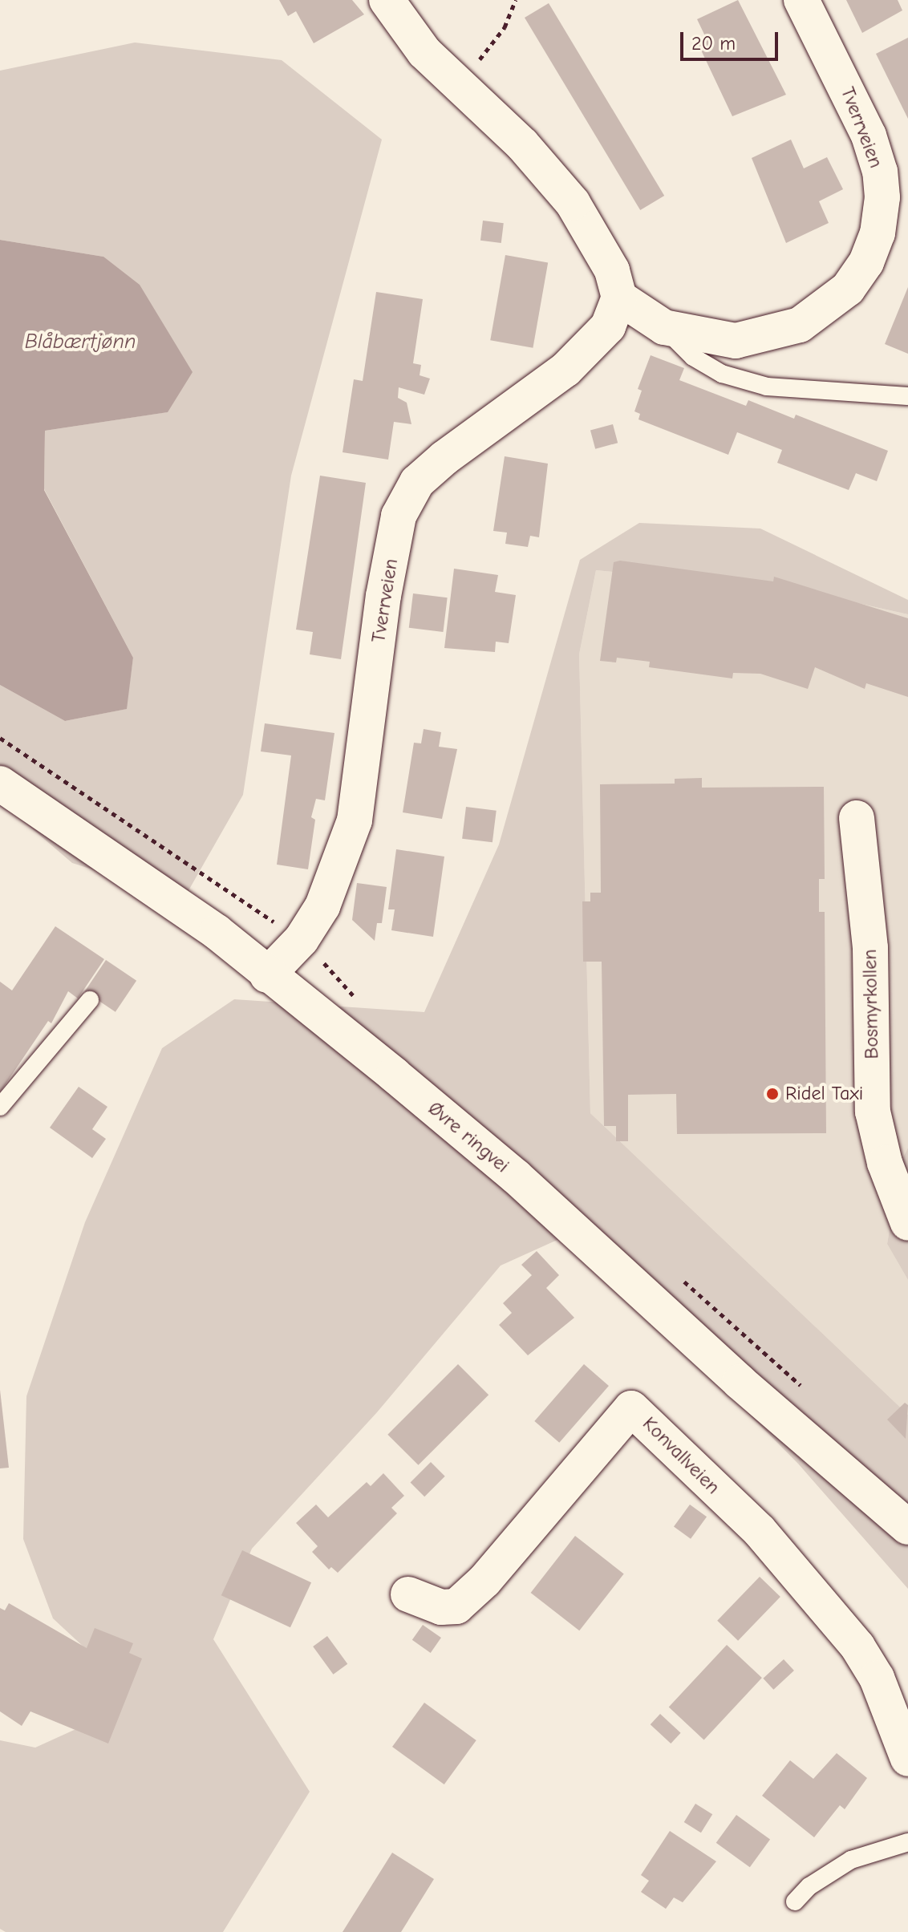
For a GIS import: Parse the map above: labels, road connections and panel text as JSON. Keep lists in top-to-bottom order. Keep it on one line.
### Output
{"streets":{"street":["Tverrveien","Bosmyrkollen","Øvre ringvei","Konvallveien"]},"crossings":[["Tverrveien","Øvre ringvei"]],"water":["Blåbærtjønn"],"places":["Ridel Taxi"],"scale_bar":"20 m"}
